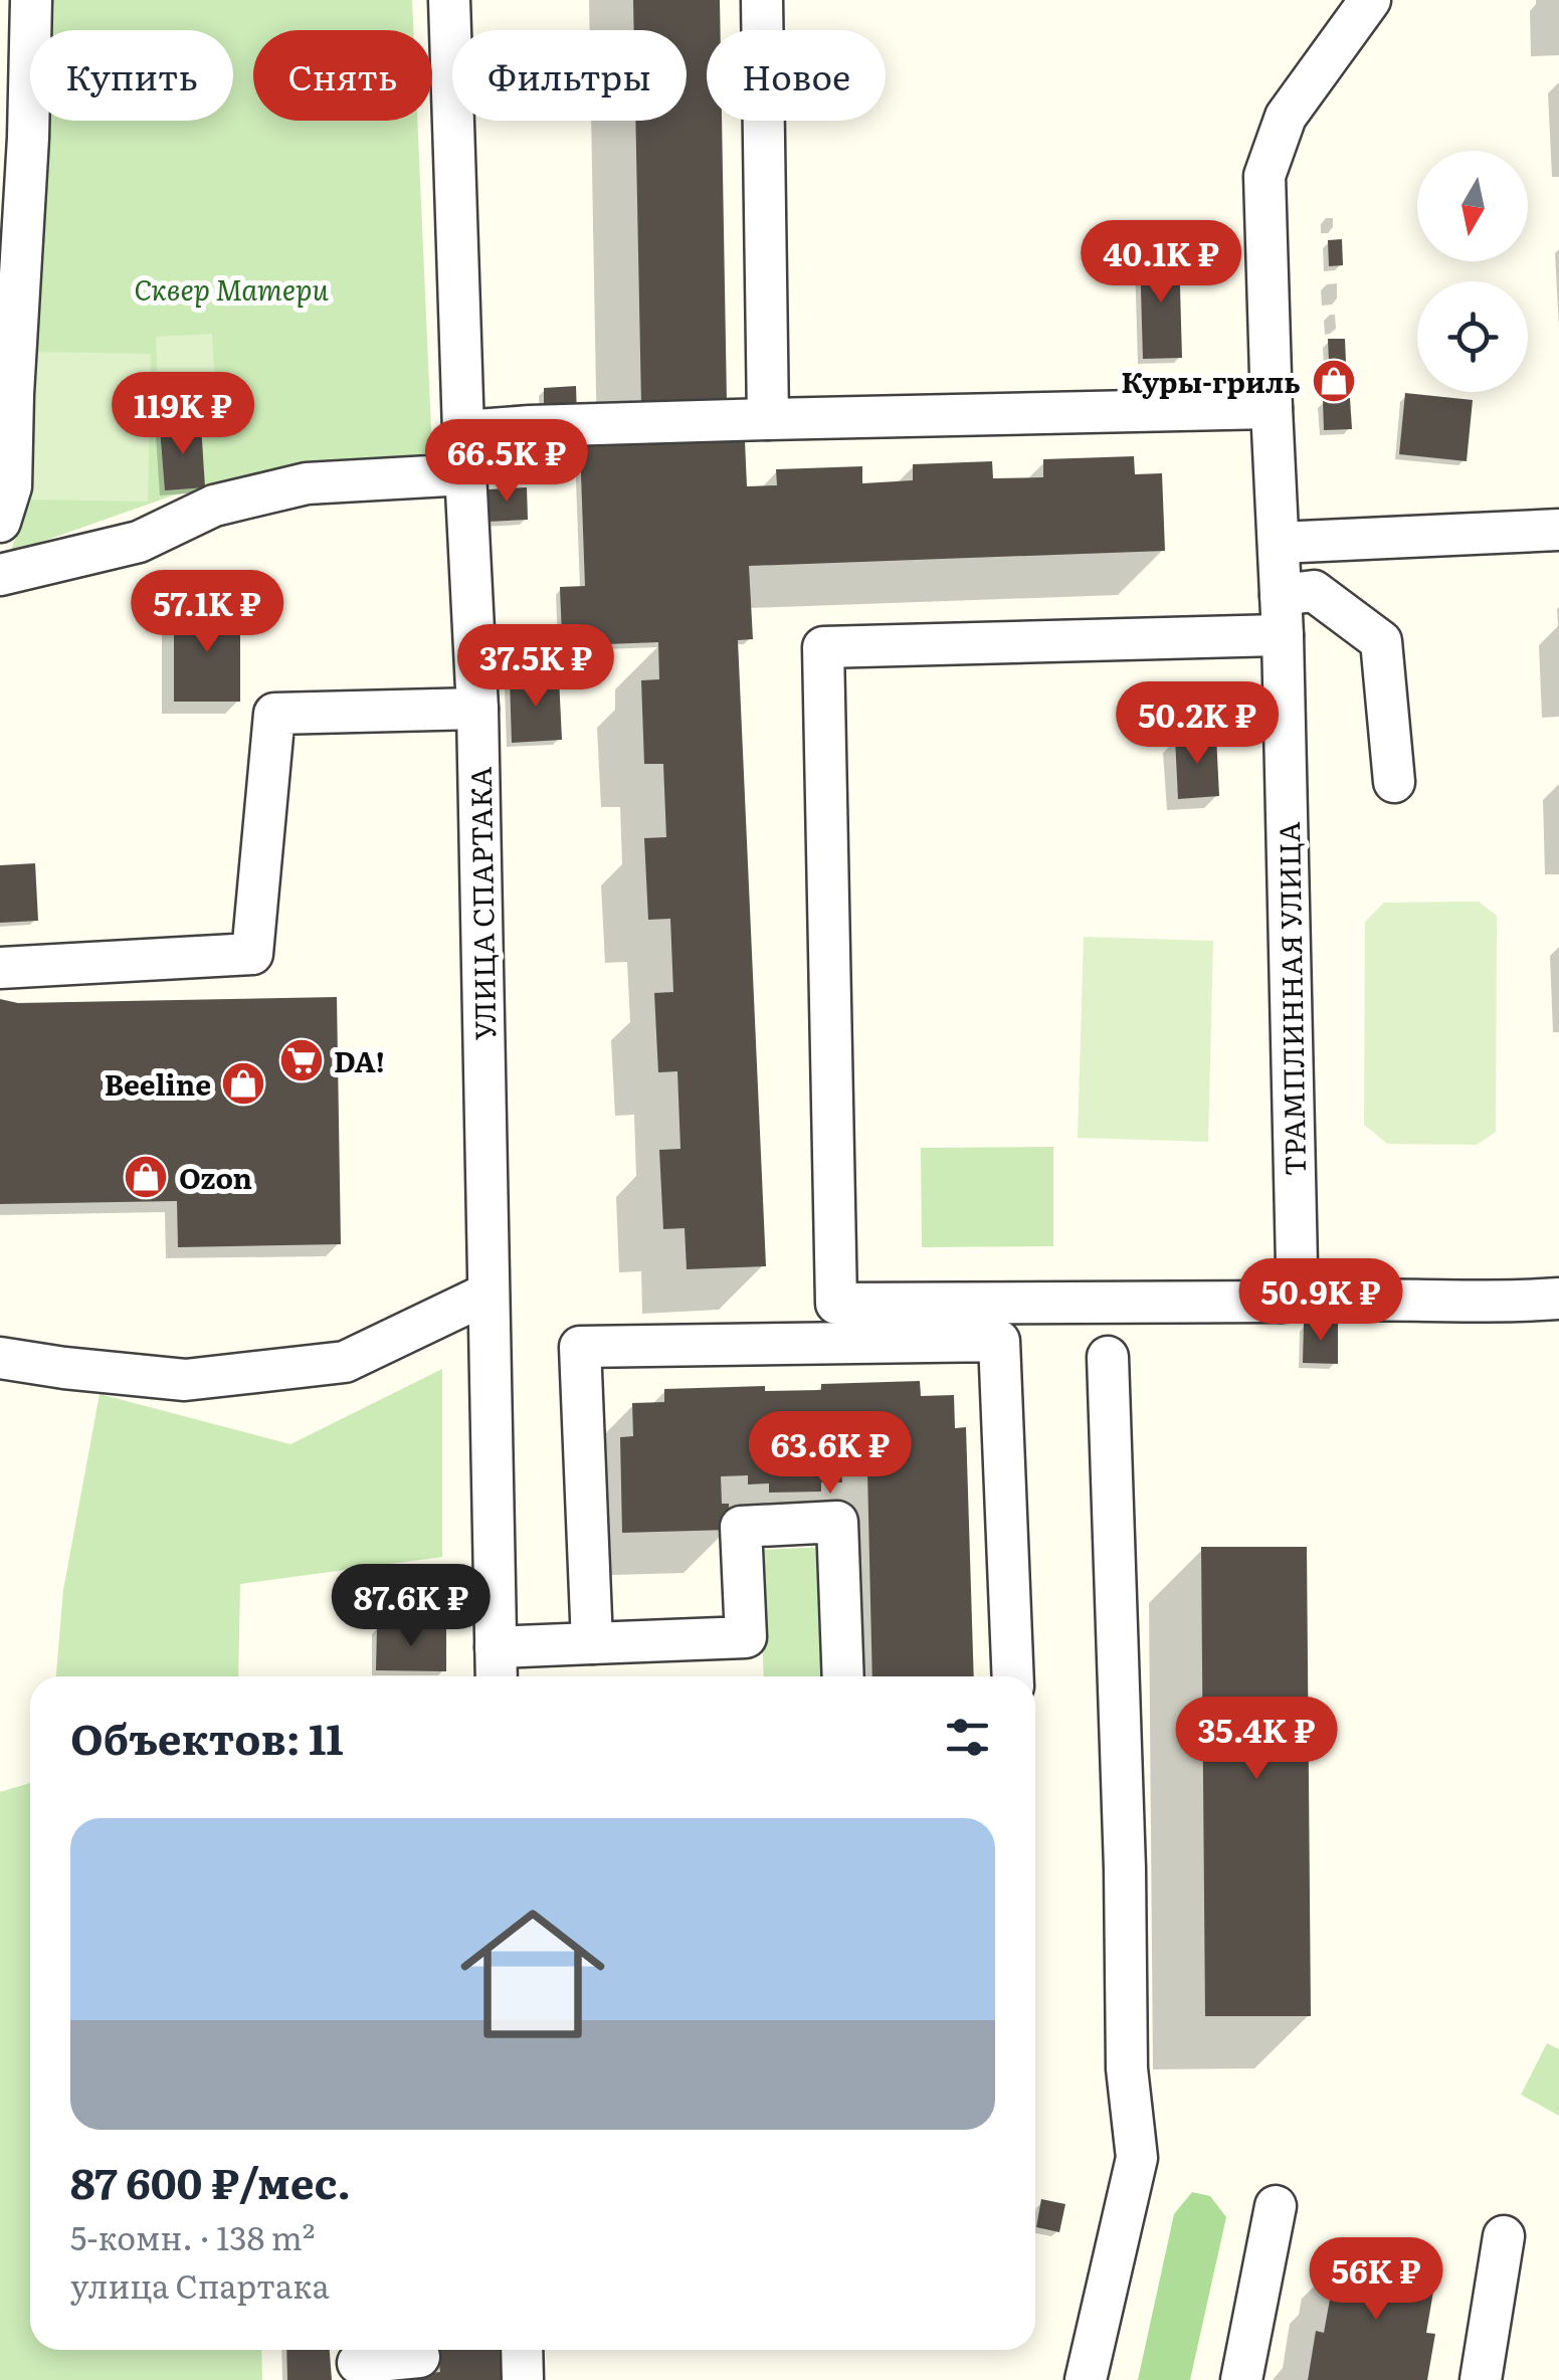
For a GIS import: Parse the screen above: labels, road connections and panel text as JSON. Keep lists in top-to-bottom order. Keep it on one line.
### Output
{"streets":{"street":["УЛИЦА СПАРТАКА","ТРАМПЛИННАЯ УЛИЦА"]},"parks":["Сквер Матери"],"places":{"shop":["Куры-гриль","Beeline","Ozon"],"supermarket":["DA!"]},"north":"bottom","page":{"chip":["Купить","Снять","Фильтры","Новое"],"price":["40.1K ₽","119K ₽","66.5K ₽","57.1K ₽","37.5K ₽","50.2K ₽","50.9K ₽","63.6K ₽","87.6K ₽","35.4K ₽","56K ₽"],"heading":"Объектов: 11","list":[{"name":"87 600 ₽/мес.","note":"5-комн. · 138 m² · улица Спартака"}]}}
